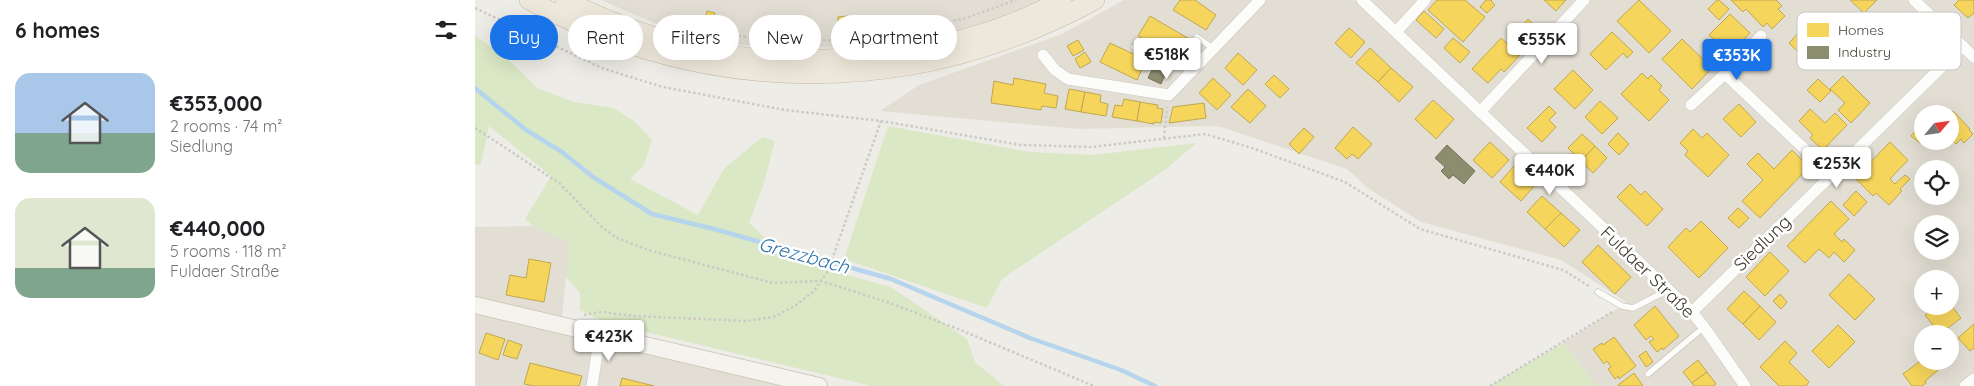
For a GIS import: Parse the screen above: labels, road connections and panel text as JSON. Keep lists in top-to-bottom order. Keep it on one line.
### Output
{"streets":{"street":["Siedlung","Fuldaer Straße"]},"crossings":[["Siedlung","Fuldaer Straße"]],"water":["Grezzbach"],"legend":["Homes","Industry"],"north":"top right","page":{"heading":"6 homes","chip":["Buy","Rent","Filters","New","Apartment"],"price":["€535K","€518K","€353K","€253K","€440K","€423K"],"list":[{"name":"€353,000","note":"2 rooms · 74 m² · Siedlung"},{"name":"€440,000","note":"5 rooms · 118 m² · Fuldaer Straße"}],"map_buttons":["+","−"]}}
